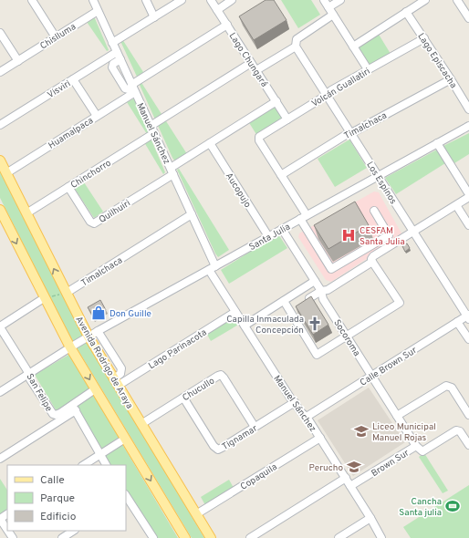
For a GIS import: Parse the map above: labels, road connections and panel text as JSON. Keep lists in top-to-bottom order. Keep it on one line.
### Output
{"streets":{"main road":["Avenida Rodrigo de Araya"],"street":["Chislluma","Lago Chungará","Lago Episcacha","Volcán Guallatiri","Visviri","Timalchaca","Huamalpaca","Manuel Sánchez","Chinchorro","Los Espinos","Aucopujo","Quilhuiri","Santa Julia","Socoroma","Lago Parinacota","Calle Brown Sur","Chucullo","San Felipe","Tignamar","Brown Sur","Copaquila"]},"crossings":[["Chislluma","Manuel Sánchez"],["Lago Chungará","Volcán Guallatiri"],["Lago Chungará","Huamalpaca"],["Lago Chungará","Chinchorro"],["Lago Chungará","Quilhuiri"],["Lago Episcacha","Volcán Guallatiri"],["Lago Episcacha","Timalchaca"],["Volcán Guallatiri","Timalchaca"],["Volcán Guallatiri","Los Espinos"],["Visviri","Manuel Sánchez"],["Timalchaca","Manuel Sánchez"],["Timalchaca","Los Espinos"],["Timalchaca","Avenida Rodrigo de Araya"],["Huamalpaca","Manuel Sánchez"],["Huamalpaca","Avenida Rodrigo de Araya"],["Manuel Sánchez","Chinchorro"],["Manuel Sánchez","Quilhuiri"],["Manuel Sánchez","Santa Julia"],["Manuel Sánchez","Lago Parinacota"],["Manuel Sánchez","Calle Brown Sur"],["Manuel Sánchez","Tignamar"],["Manuel Sánchez","Brown Sur"],["Manuel Sánchez","Copaquila"],["Chinchorro","Quilhuiri"],["Chinchorro","Avenida Rodrigo de Araya"],["Los Espinos","Santa Julia"],["Los Espinos","Calle Brown Sur"],["Aucopujo","Quilhuiri"],["Aucopujo","Santa Julia"],["Santa Julia","Socoroma"],["Santa Julia","Avenida Rodrigo de Araya"],["Santa Julia","San Felipe"],["Socoroma","Calle Brown Sur"],["Socoroma","Brown Sur"],["Lago Parinacota","Avenida Rodrigo de Araya"],["Avenida Rodrigo de Araya","Chucullo"],["Avenida Rodrigo de Araya","Copaquila"],["Chucullo","Tignamar"]],"places":{"hospital":["CESFAM Santa Julia"],"shop":["Don Guille"],"church":["Capilla Inmaculada Concepción"],"school or university":["Liceo Municipal Manuel Rojas","Perucho"],"sports":["Cancha Santa julia"]},"legend":["Calle","Parque","Edificio"]}
